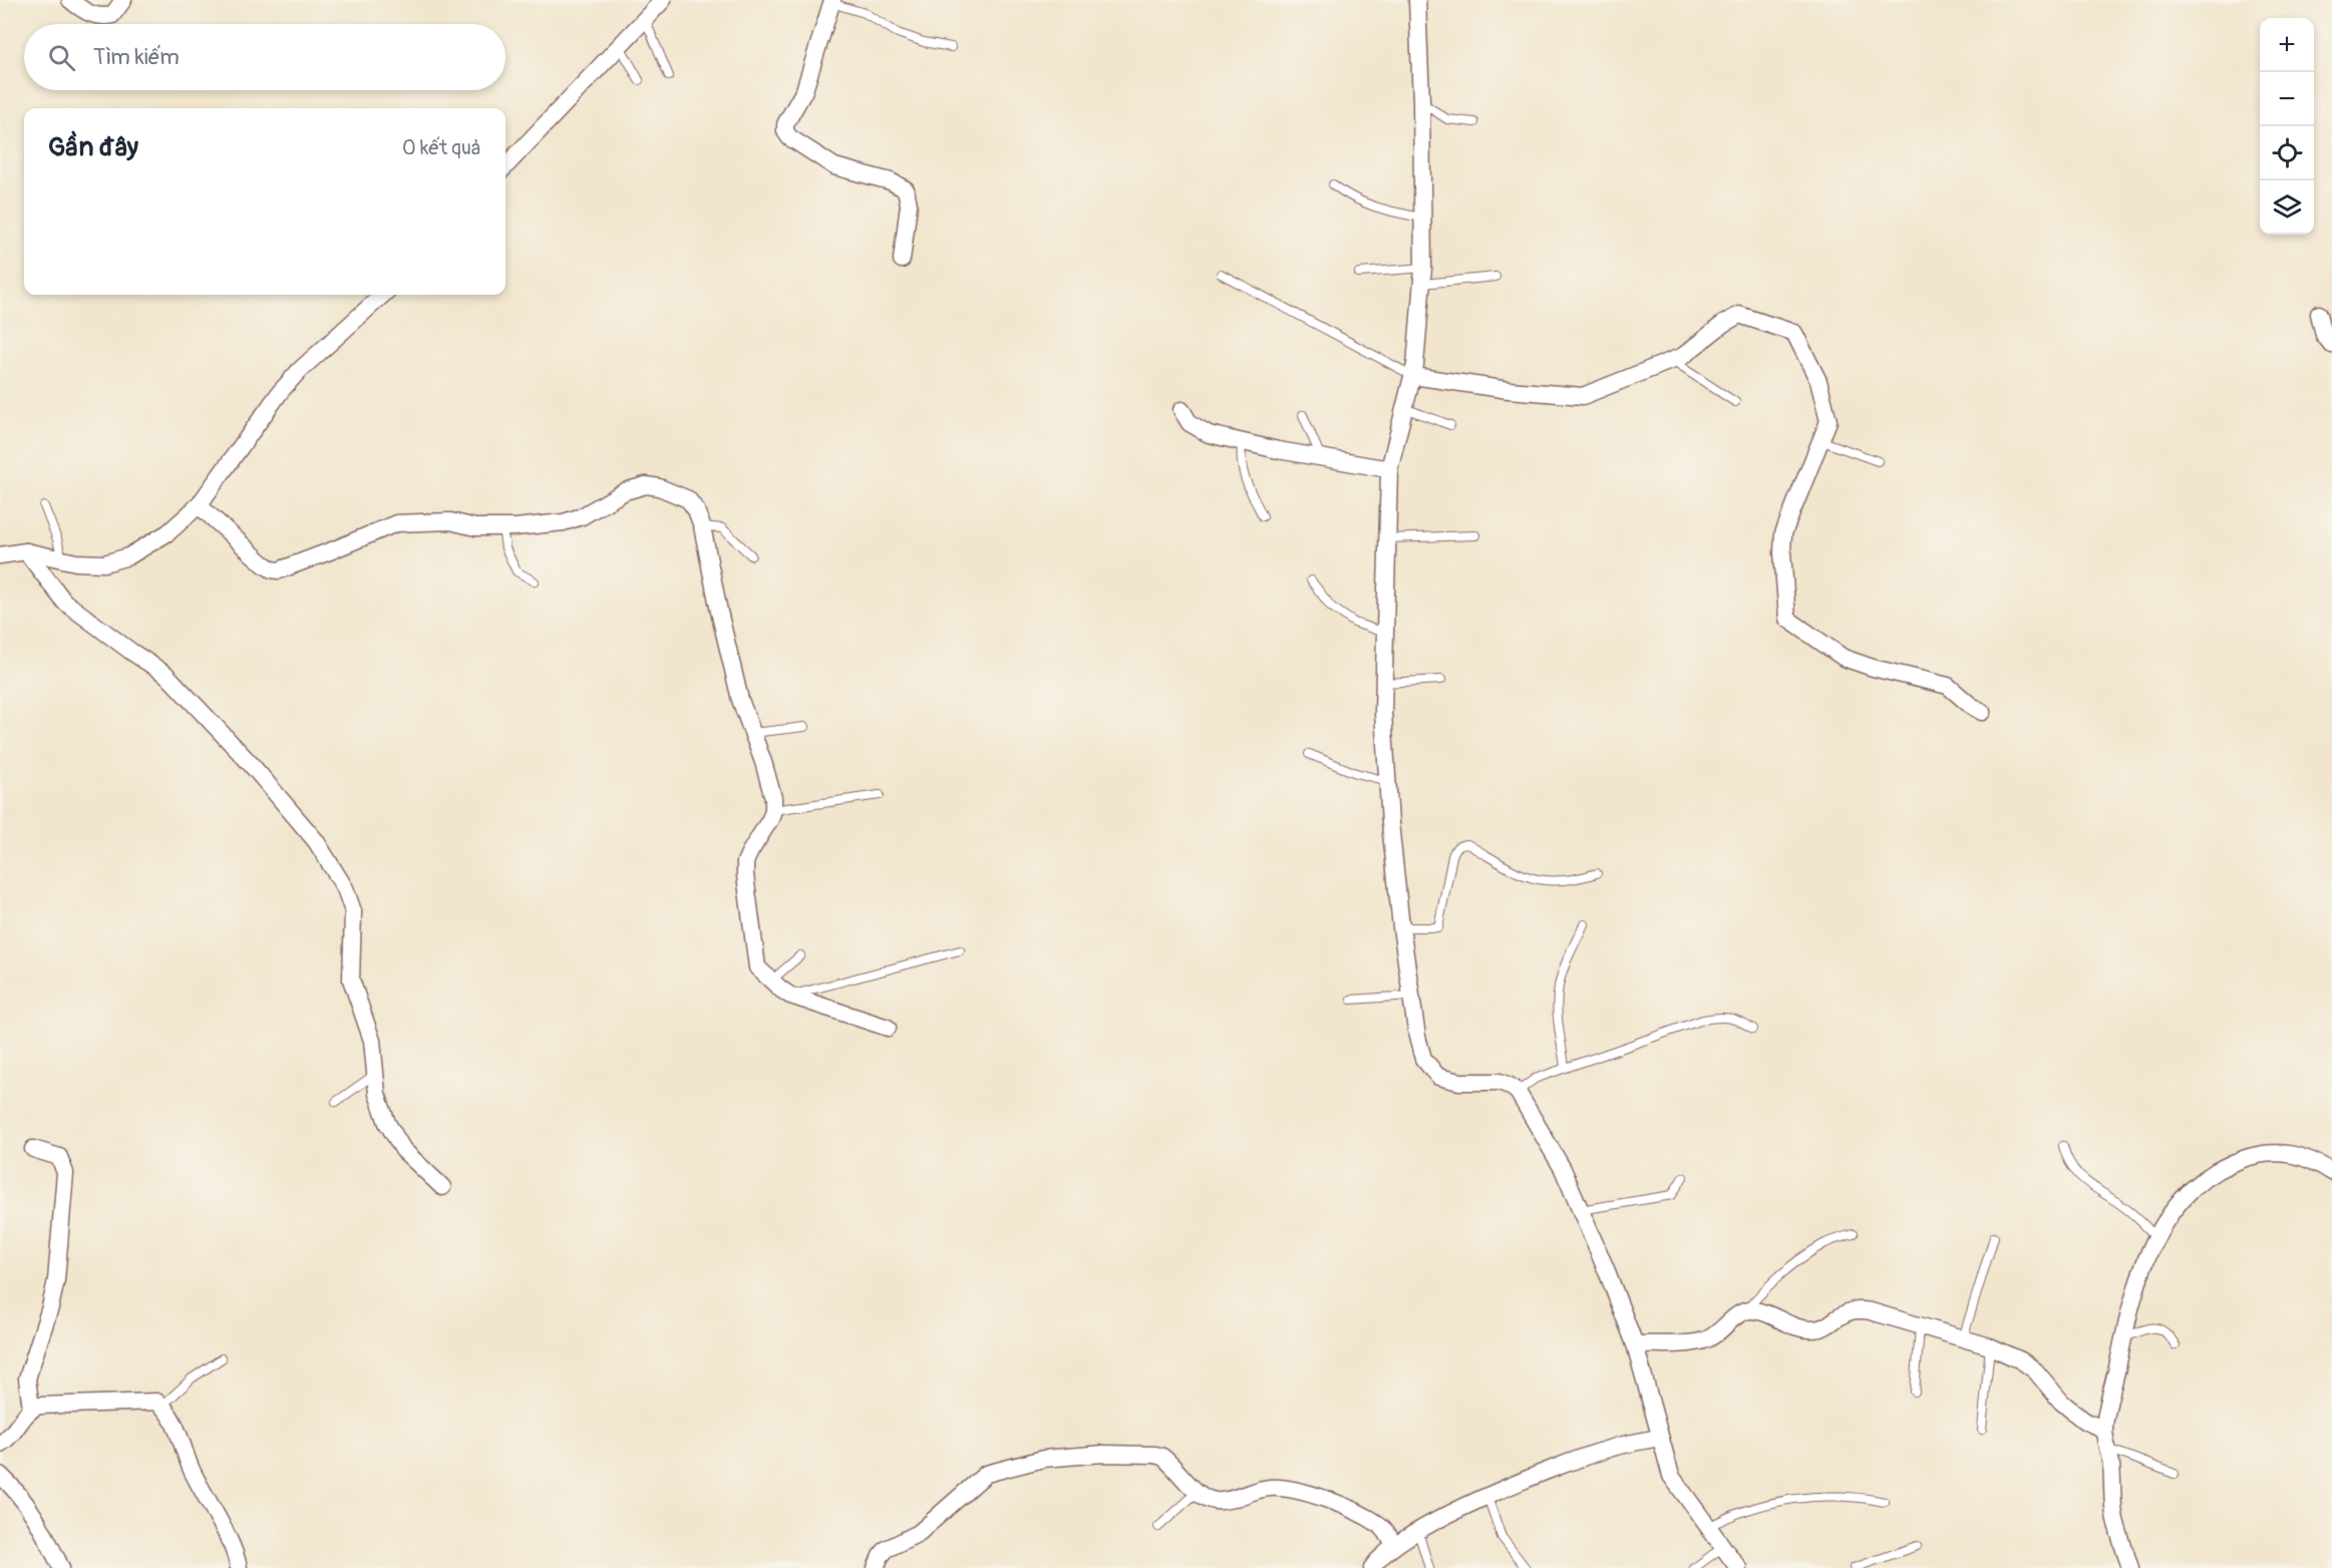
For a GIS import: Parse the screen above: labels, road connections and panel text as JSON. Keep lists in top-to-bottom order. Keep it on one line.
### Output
{"page":{"map_buttons":["+","−"],"search":"Tìm kiếm","heading":["Gần đây","0 kết quả"]}}
